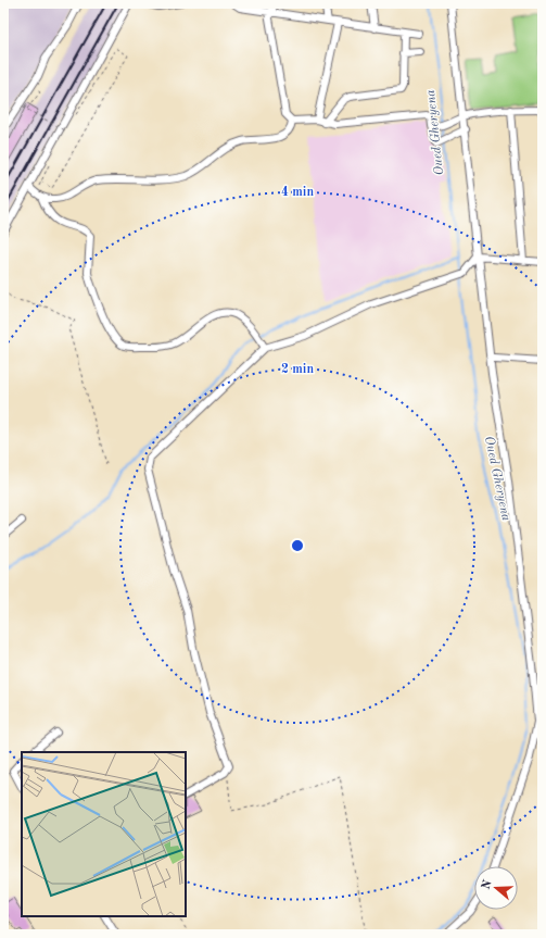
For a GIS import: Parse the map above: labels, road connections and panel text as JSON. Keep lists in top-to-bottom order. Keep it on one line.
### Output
{"water":["Oued Gheryena"],"north":"left","rings":["4 min","2 min"]}
